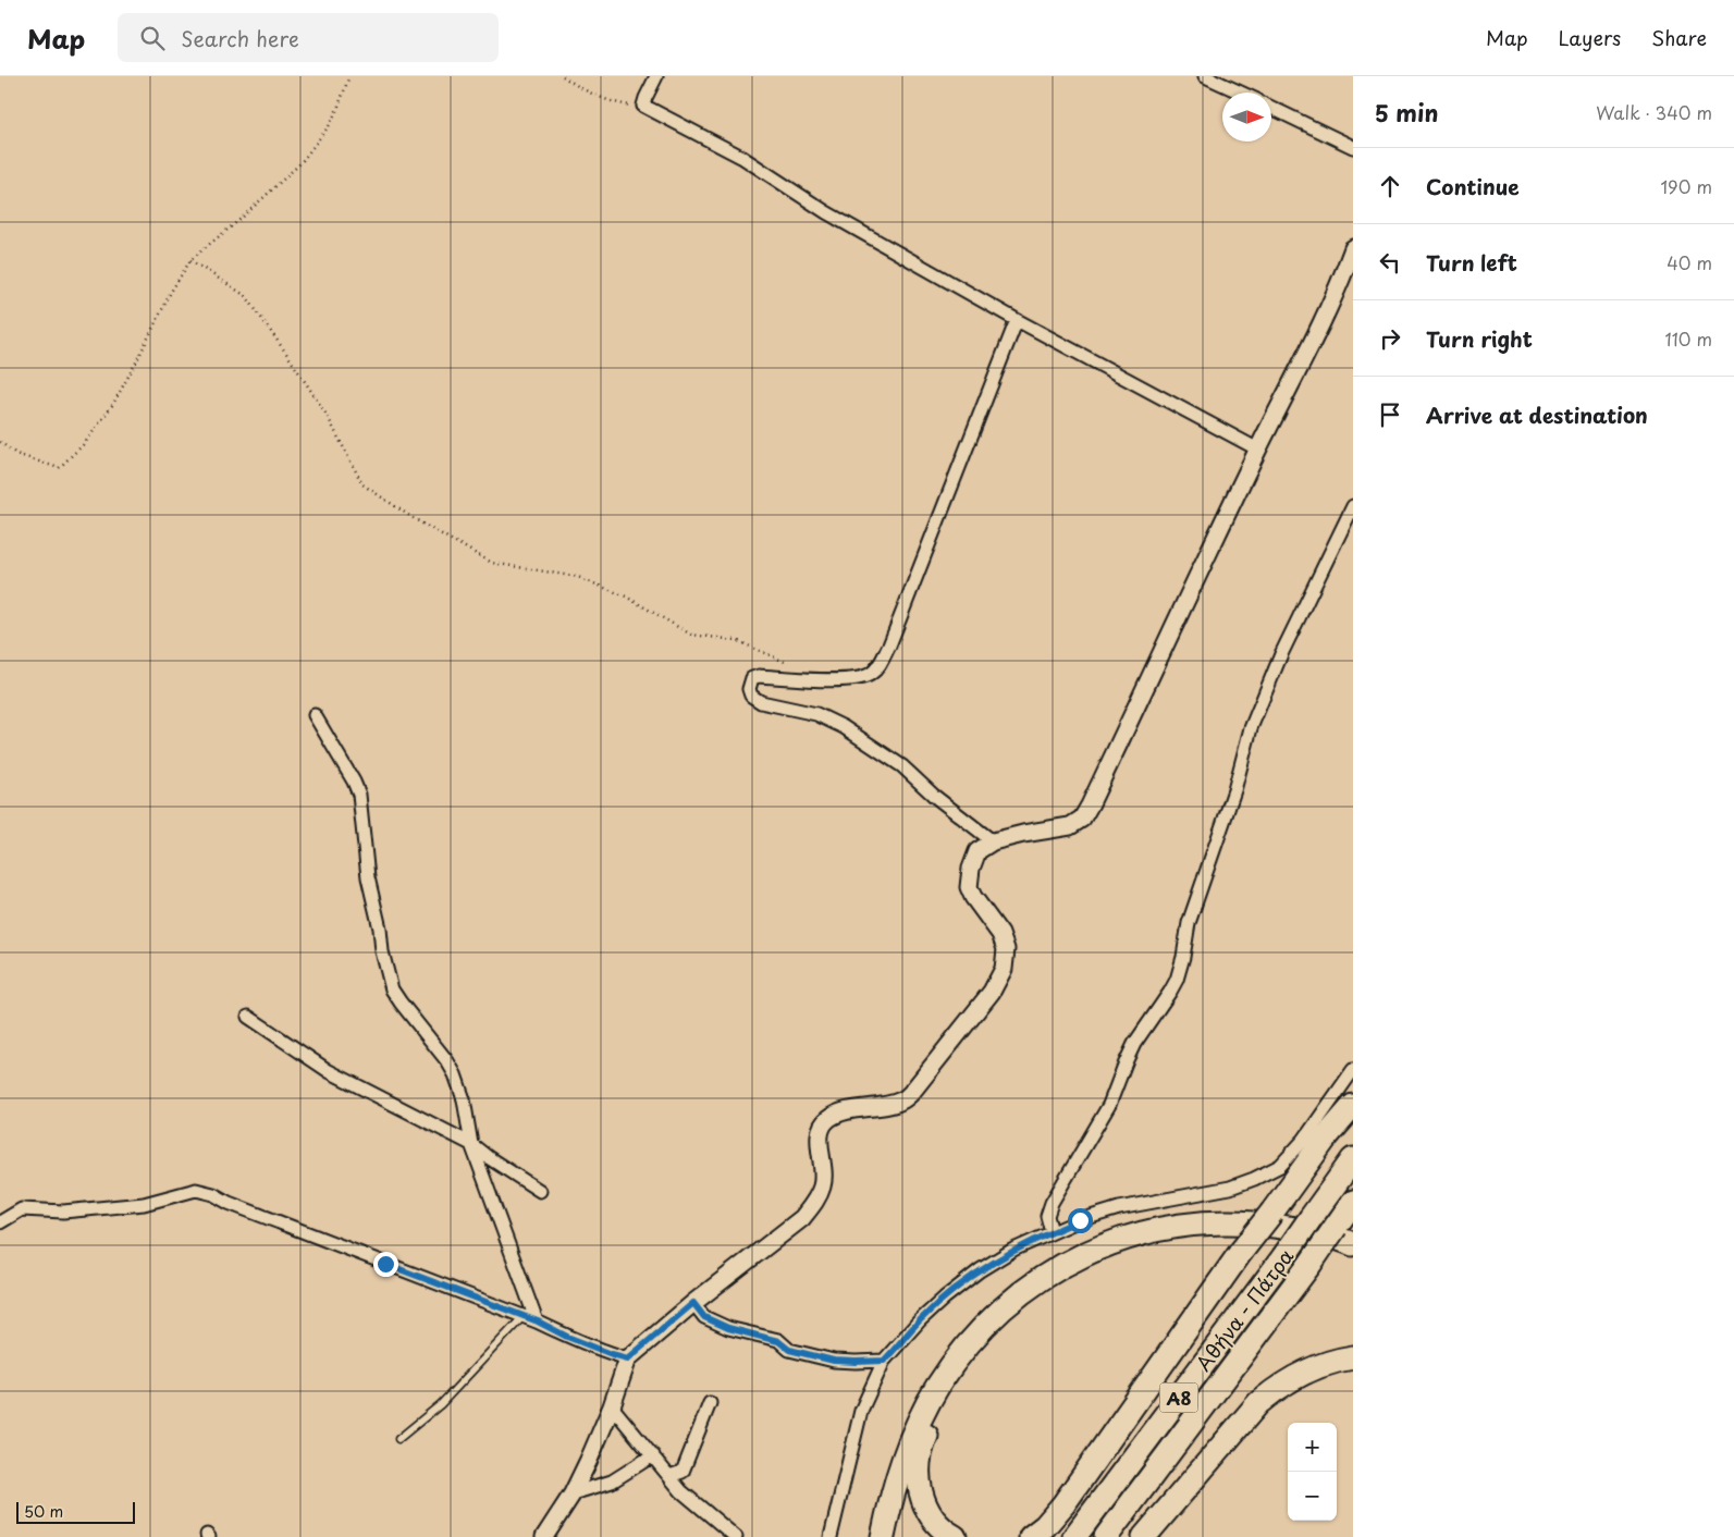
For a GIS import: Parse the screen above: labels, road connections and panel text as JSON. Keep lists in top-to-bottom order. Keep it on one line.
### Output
{"streets":{"highway":["Αθήνα - Πάτρα","Α8"]},"scale_bar":"50 m","north":"right","page":{"header":"Map","search":"Search here","nav":["Map","Layers","Share"],"heading":["5 min","Walk · 340 m"],"list":[["Continue","190 m"],["Turn left","40 m"],["Turn right","110 m"],"Arrive at destination"],"map_buttons":["+","−"],"scale":"50 m"}}
